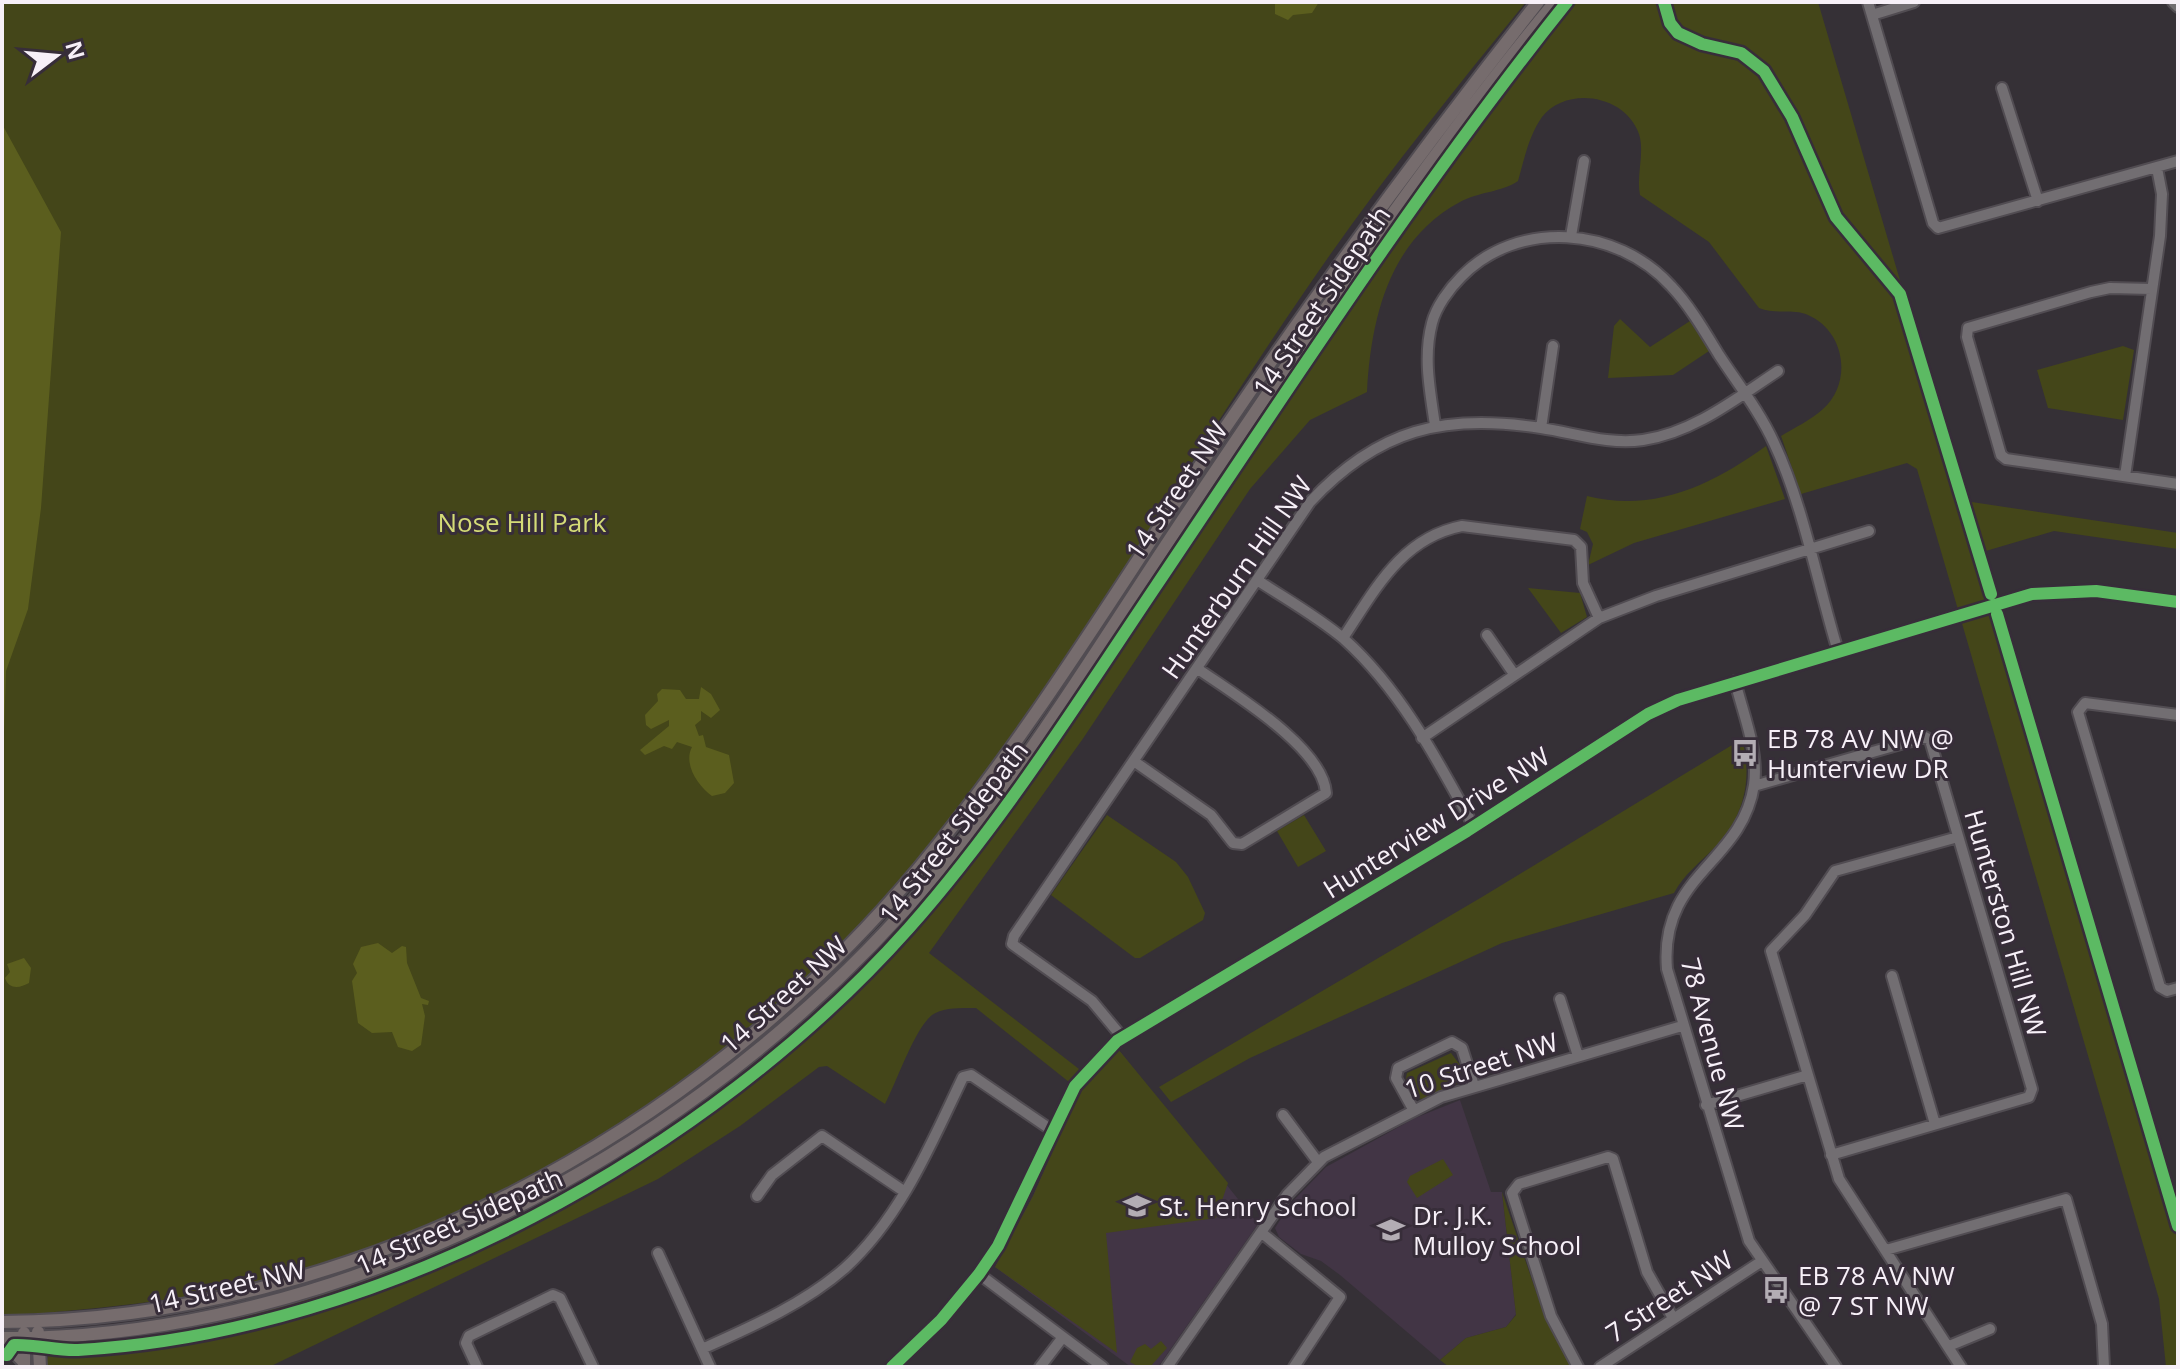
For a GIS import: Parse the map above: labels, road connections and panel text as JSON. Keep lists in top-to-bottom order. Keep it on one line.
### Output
{"streets":{"main road":["14 Street NW"],"street":["Hunterburn Hill NW","Hunterview Drive NW","Hunterston Hill NW","78 Avenue NW","10 Street NW","7 Street NW"],"cycle path":["14 Street Sidepath"]},"crossings":[["Hunterburn Hill NW","Hunterview Drive NW"],["Hunterview Drive NW","78 Avenue NW"],["Hunterston Hill NW","78 Avenue NW"],["78 Avenue NW","10 Street NW"],["78 Avenue NW","7 Street NW"]],"parks":["Nose Hill Park"],"places":{"bus stop":["EB 78 AV NW @ Hunterview DR","EB 78 AV NW @ 7 ST NW"],"school or university":["St. Henry School","Dr. J.K. Mulloy School"]},"north":"right"}
